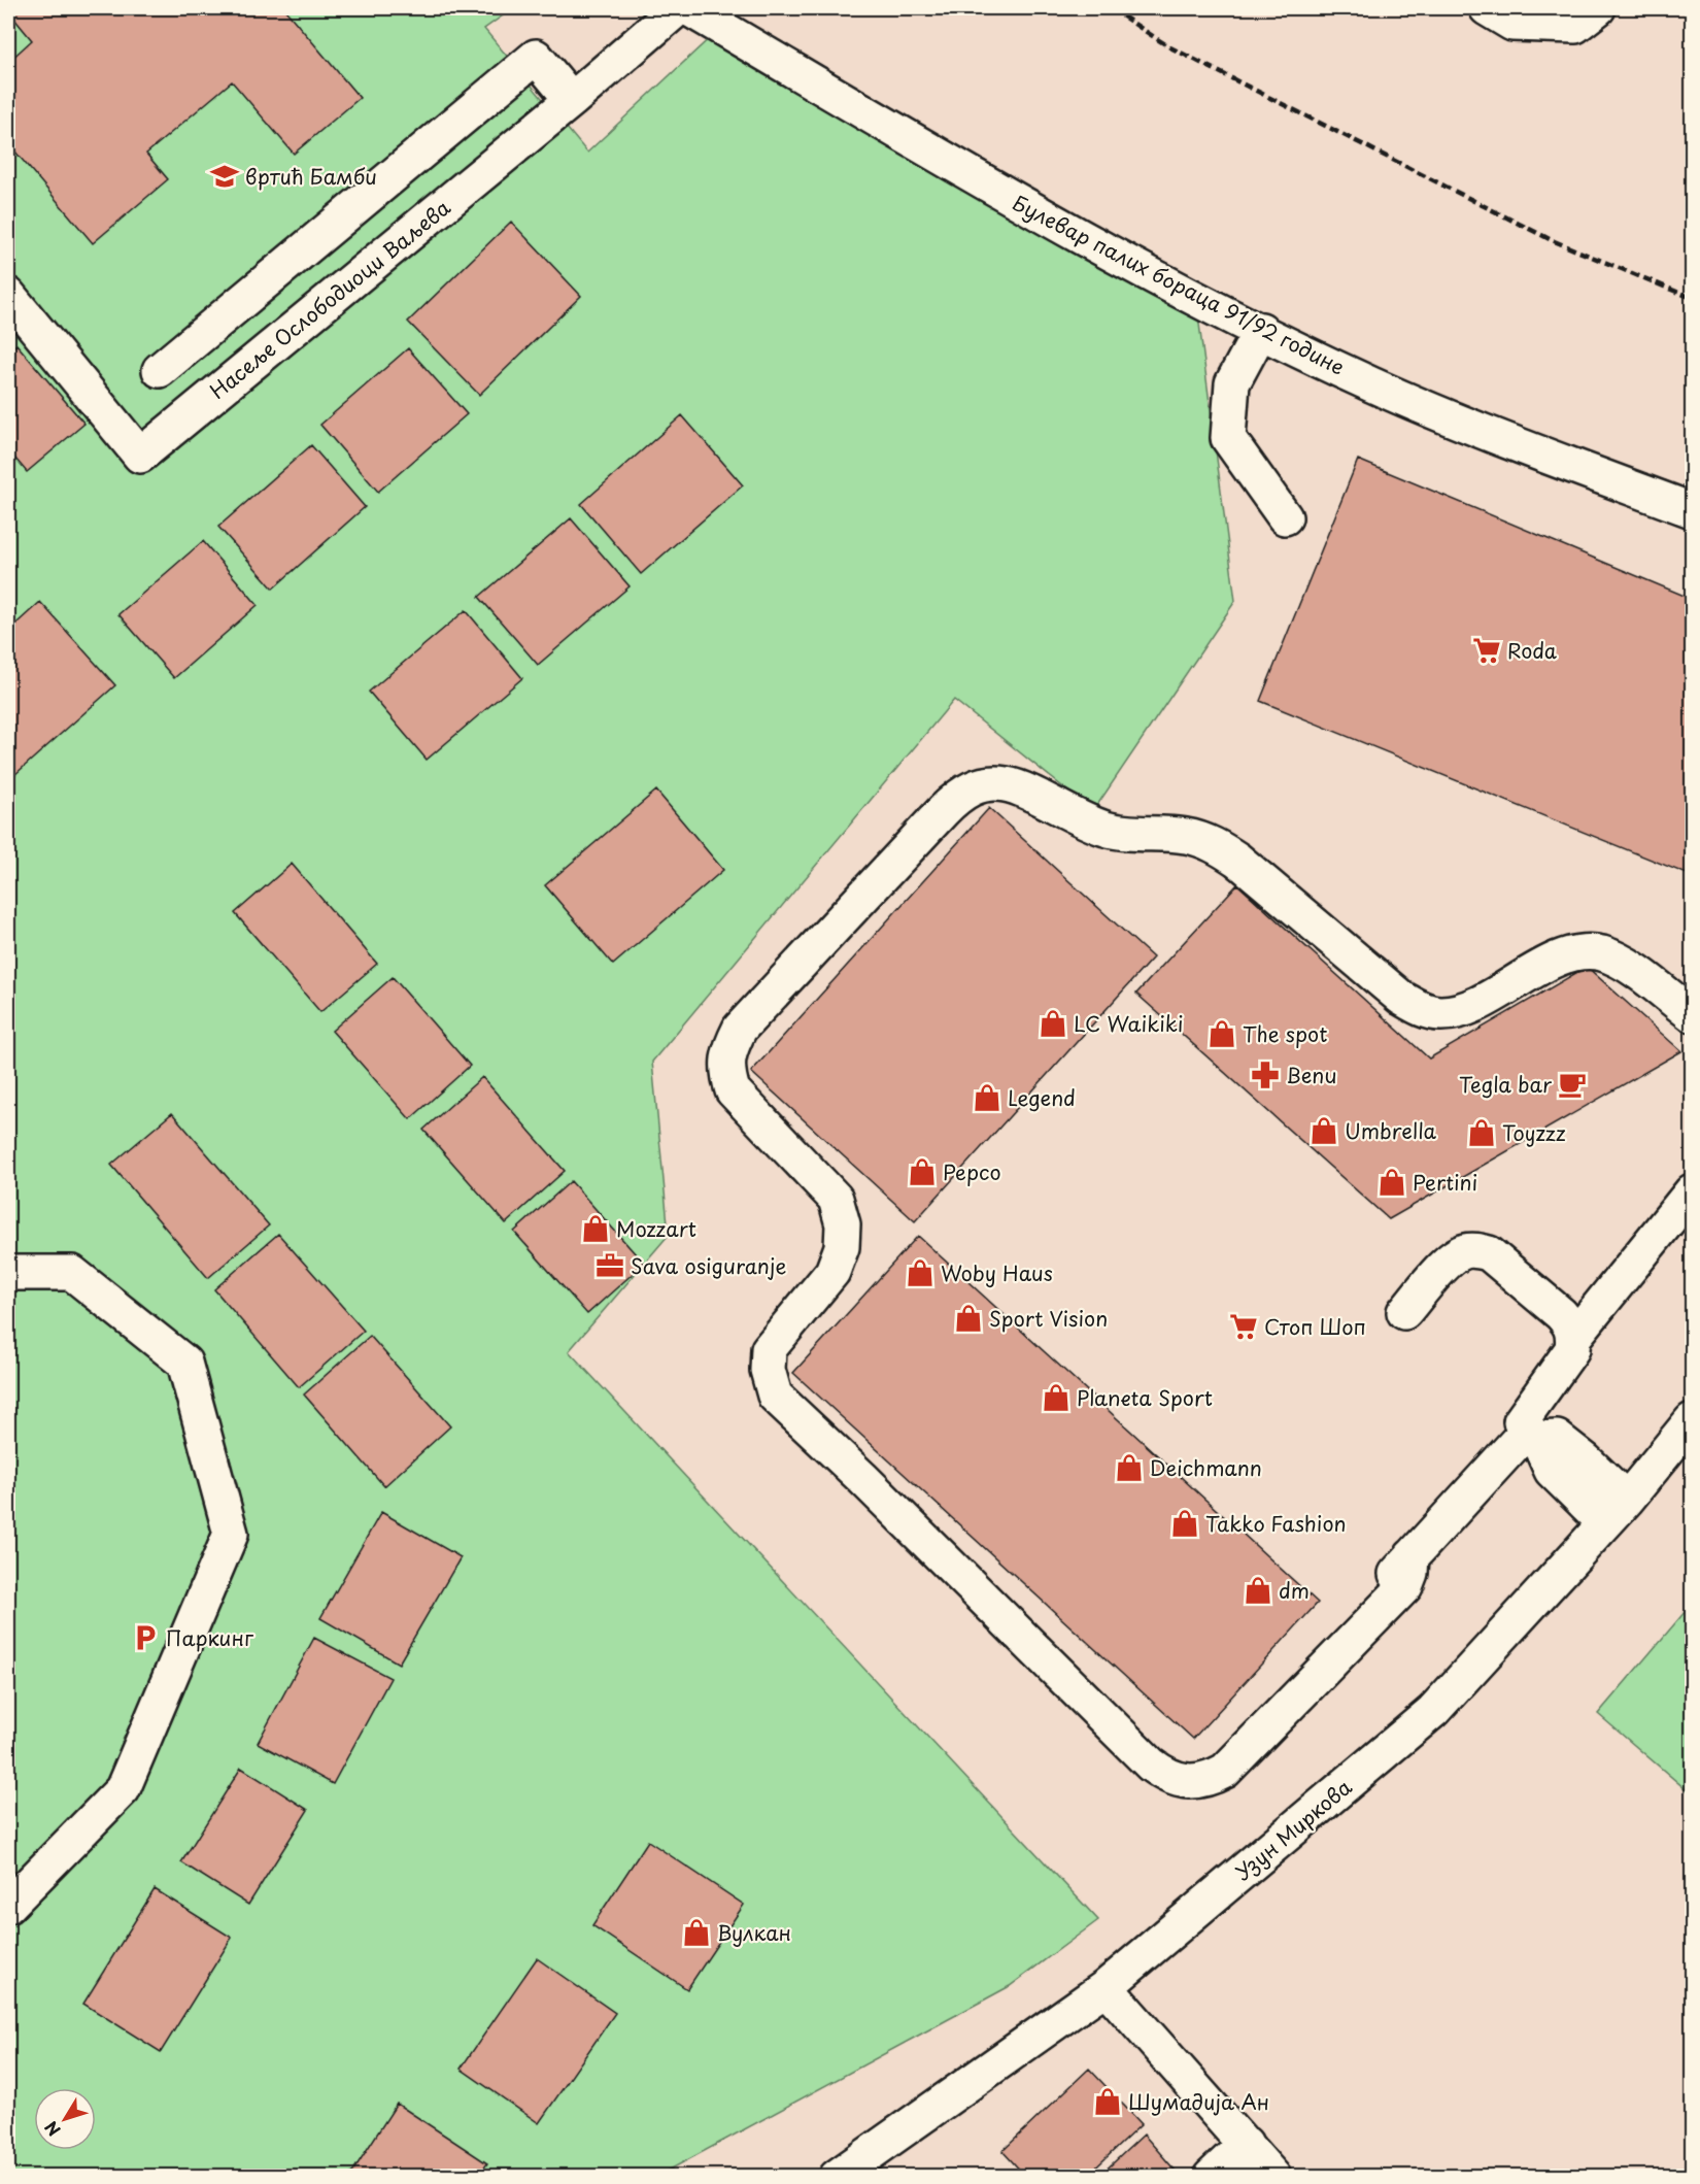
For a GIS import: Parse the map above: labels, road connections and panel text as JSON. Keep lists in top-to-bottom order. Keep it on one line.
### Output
{"streets":{"street":["Булевар палих бораца 91/92 године","Насеље Ослободиоци Ваљева","Узун Миркова"]},"places":{"school or university":["вртић Бамби"],"supermarket":["Roda","Стоп Шоп"],"shop":["LC Waikiki","The spot","Legend","Umbrella","Toyzzz","Pepco","Pertini","Mozzart","Woby Haus","Sport Vision","Planeta Sport","Deichmann","Takko Fashion","dm","Вулкан","Шумадија Ан"],"pharmacy":["Benu"],"cafe":["Tegla bar"],"office":["Sava osiguranje"],"parking":["Паркинг"]},"north":"bottom left"}
